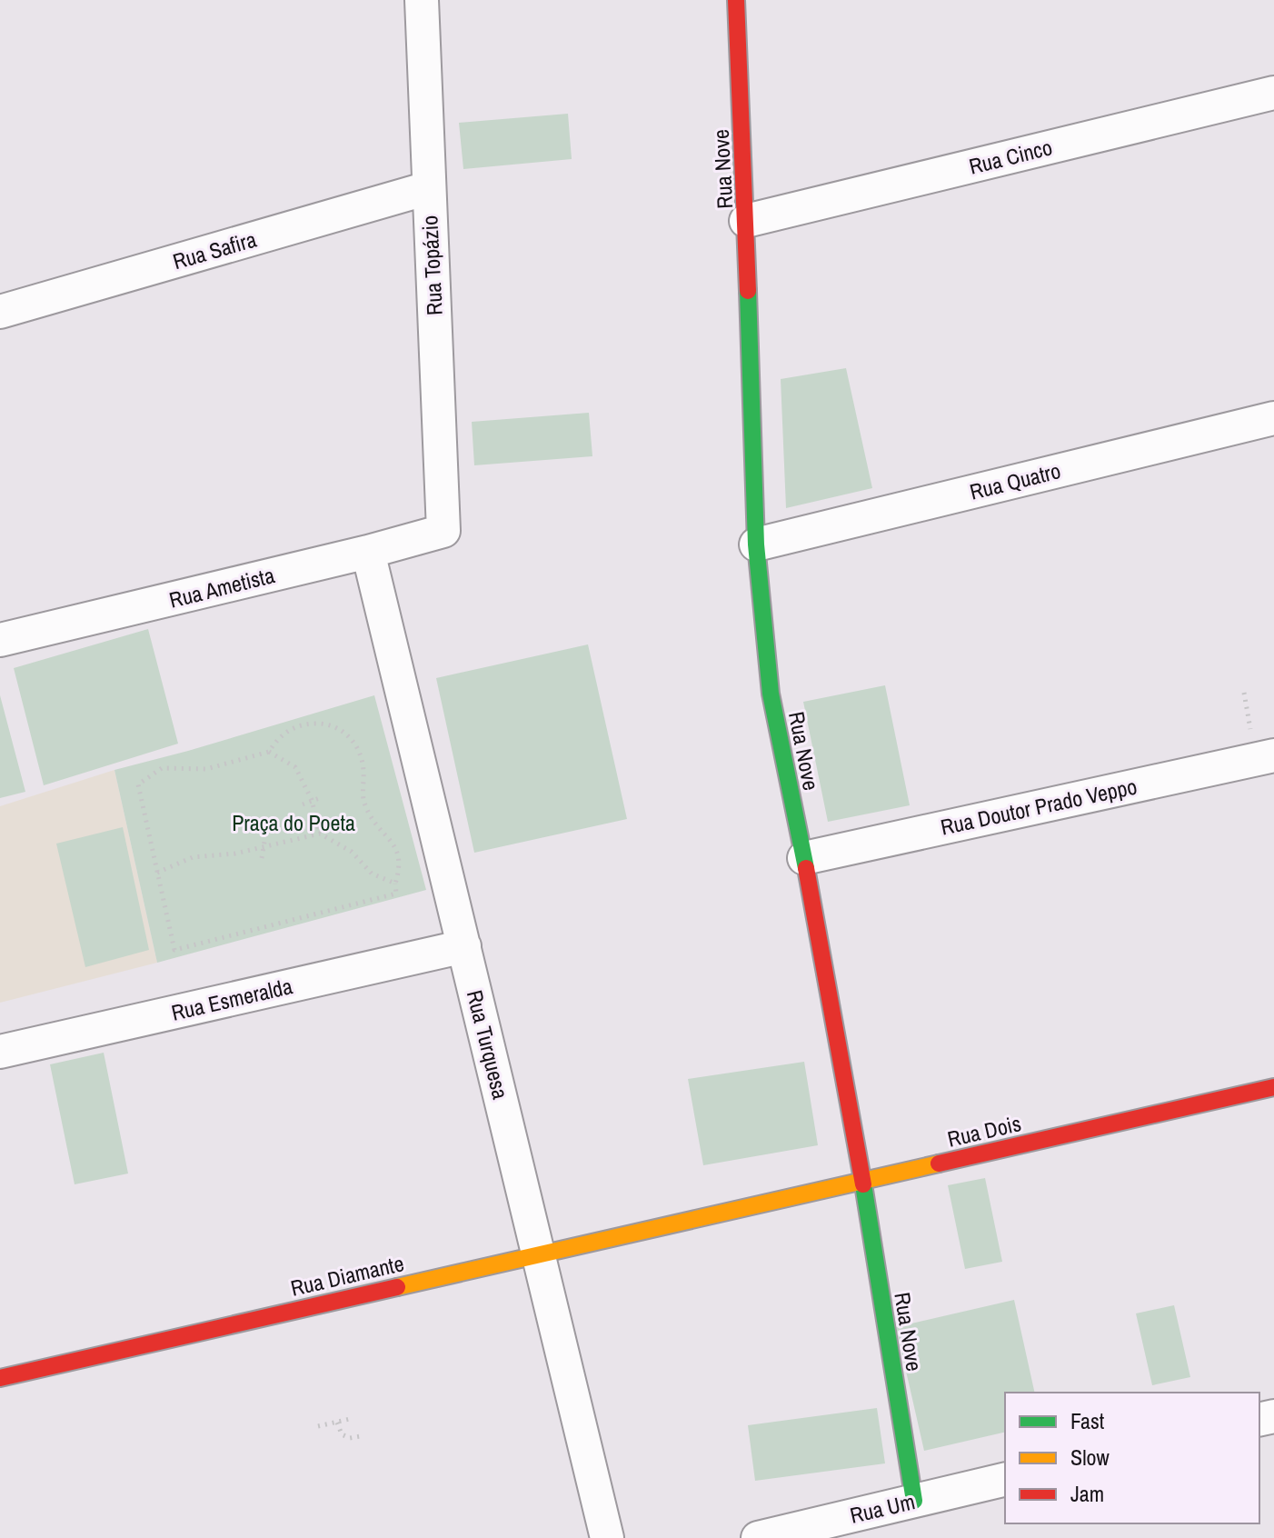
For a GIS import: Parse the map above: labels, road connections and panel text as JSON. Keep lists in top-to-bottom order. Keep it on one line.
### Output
{"streets":{"street":["Rua Cinco","Rua Nove","Rua Safira","Rua Topázio","Rua Quatro","Rua Ametista","Rua Doutor Prado Veppo","Rua Esmeralda","Rua Turquesa","Rua Dois","Rua Diamante","Rua Um"]},"crossings":[["Rua Cinco","Rua Nove"],["Rua Nove","Rua Quatro"],["Rua Nove","Rua Doutor Prado Veppo"],["Rua Nove","Rua Dois"],["Rua Nove","Rua Um"],["Rua Safira","Rua Topázio"],["Rua Topázio","Rua Ametista"],["Rua Ametista","Rua Turquesa"],["Rua Esmeralda","Rua Turquesa"],["Rua Turquesa","Rua Diamante"],["Rua Dois","Rua Diamante"]],"parks":["Praça do Poeta"],"legend":["Fast","Slow","Jam"]}
